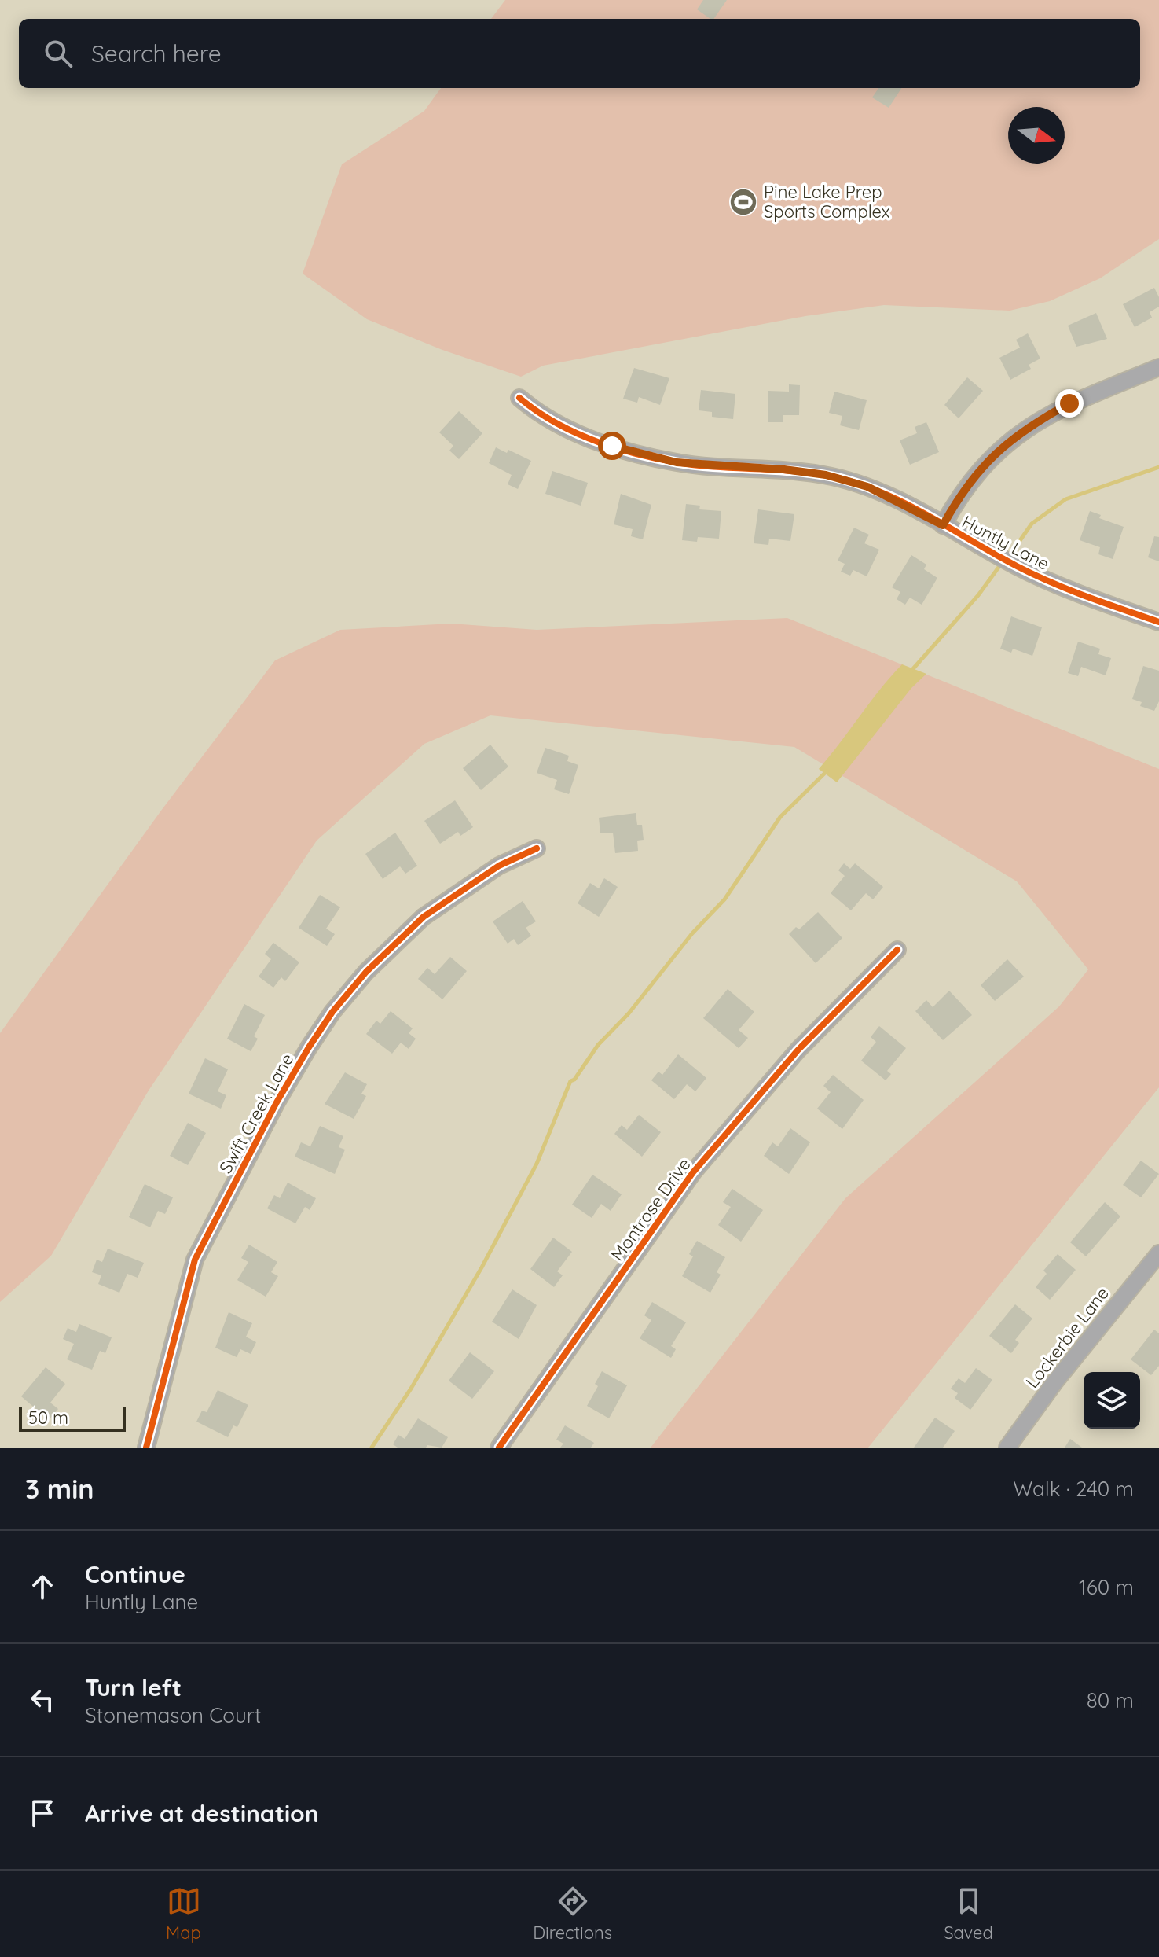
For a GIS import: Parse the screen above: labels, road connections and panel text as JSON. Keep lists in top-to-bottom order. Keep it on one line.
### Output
{"streets":{"street":["Huntly Lane","Swift Creek Lane","Montrose Drive","Lockerbie Lane"]},"places":{"sports":["Pine Lake Prep Sports Complex"]},"scale_bar":"50 m","north":"right","page":{"search":"Search here","scale":"50 m","heading":["3 min","Walk · 240 m"],"list":[["Continue","Huntly Lane","160 m"],["Turn left","Stonemason Court","80 m"],"Arrive at destination"],"nav":["Map","Directions","Saved"]}}
